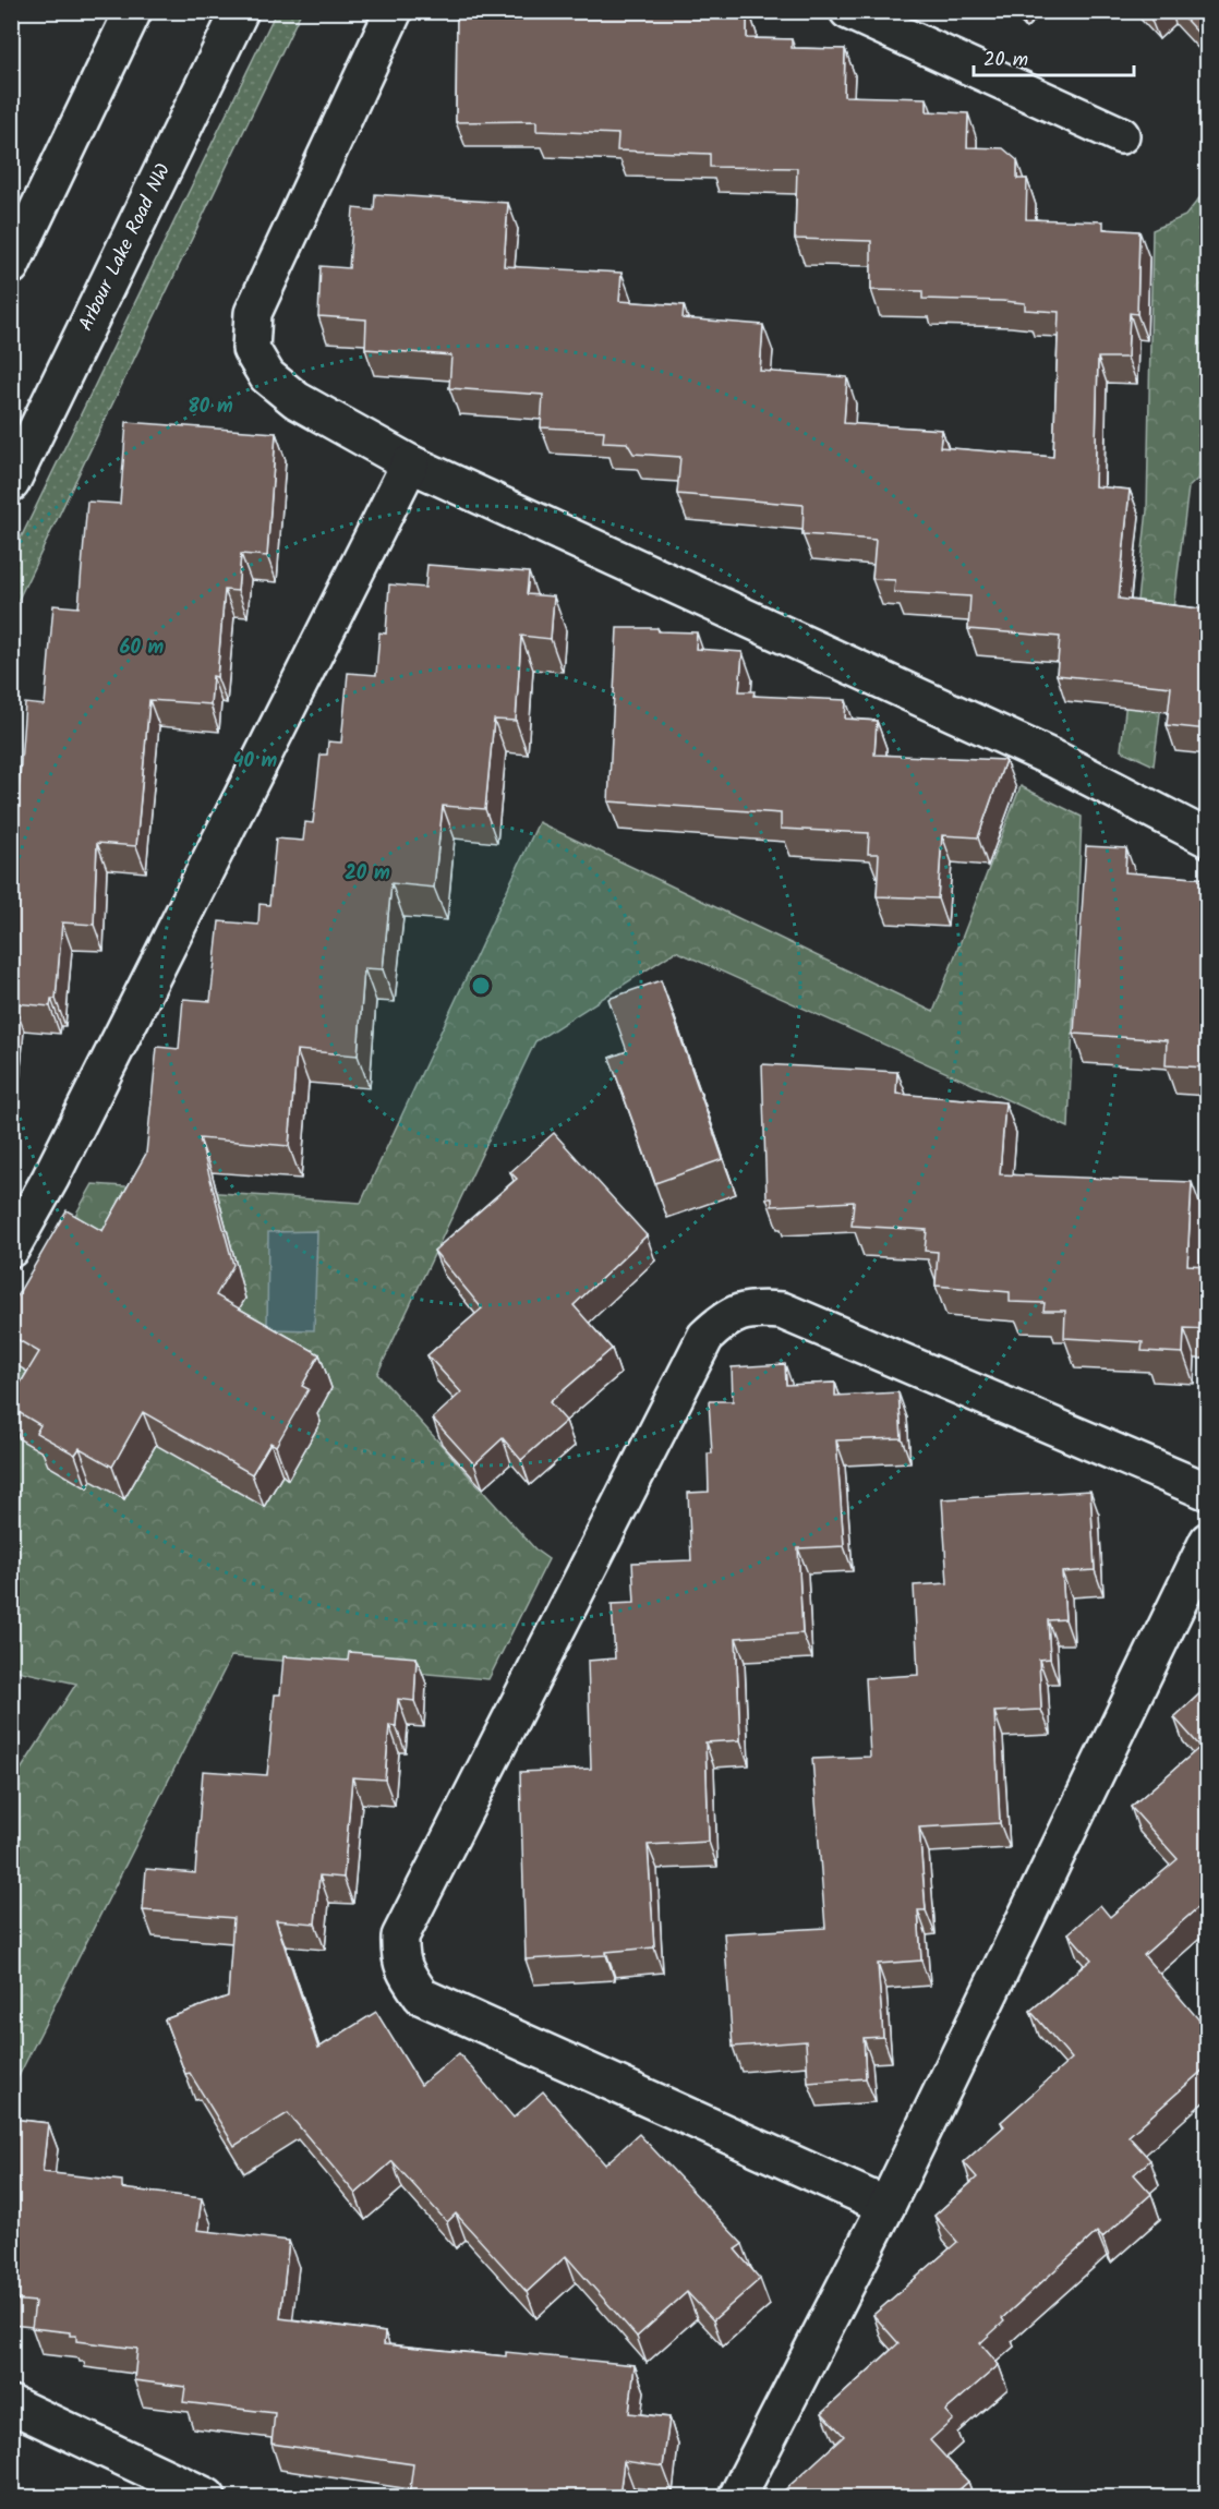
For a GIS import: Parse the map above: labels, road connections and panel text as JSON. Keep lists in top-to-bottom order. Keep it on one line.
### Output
{"streets":{"street":["Arbour Lake Road NW"]},"scale_bar":"20 m","rings":["80 m","60 m","40 m","20 m"]}
